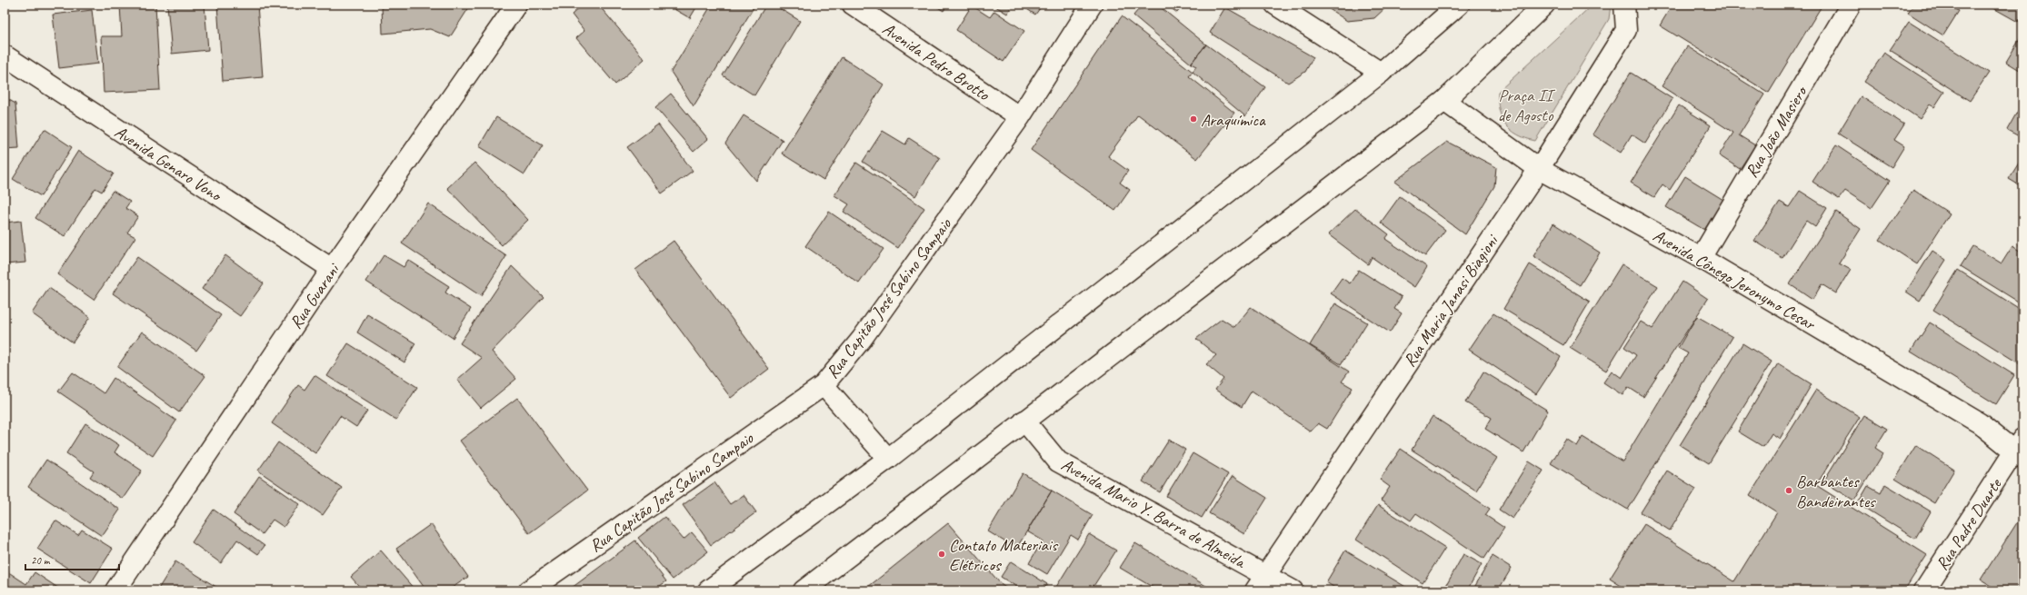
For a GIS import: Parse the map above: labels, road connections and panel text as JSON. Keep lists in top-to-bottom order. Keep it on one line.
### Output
{"streets":{"street":["Avenida Pedro Brotto","Rua João Masiero","Avenida Genaro Vono","Avenida Cônego Jeronymo Cesar","Rua Guarani","Rua Capitão José Sabino Sampaio","Rua Maria Janasi Biagioni","Avenida Mario Y. Barra de Almeida","Rua Padre Duarte"]},"crossings":[["Avenida Pedro Brotto","Rua Capitão José Sabino Sampaio"],["Rua João Masiero","Avenida Cônego Jeronymo Cesar"],["Avenida Genaro Vono","Rua Guarani"],["Avenida Cônego Jeronymo Cesar","Rua Maria Janasi Biagioni"],["Avenida Cônego Jeronymo Cesar","Rua Padre Duarte"],["Rua Maria Janasi Biagioni","Avenida Mario Y. Barra de Almeida"]],"parks":["Praça II de Agosto"],"places":["Araquímica","Barbantes Bandeirantes","Contato Materiais Elétricos"],"scale_bar":"20 m"}
